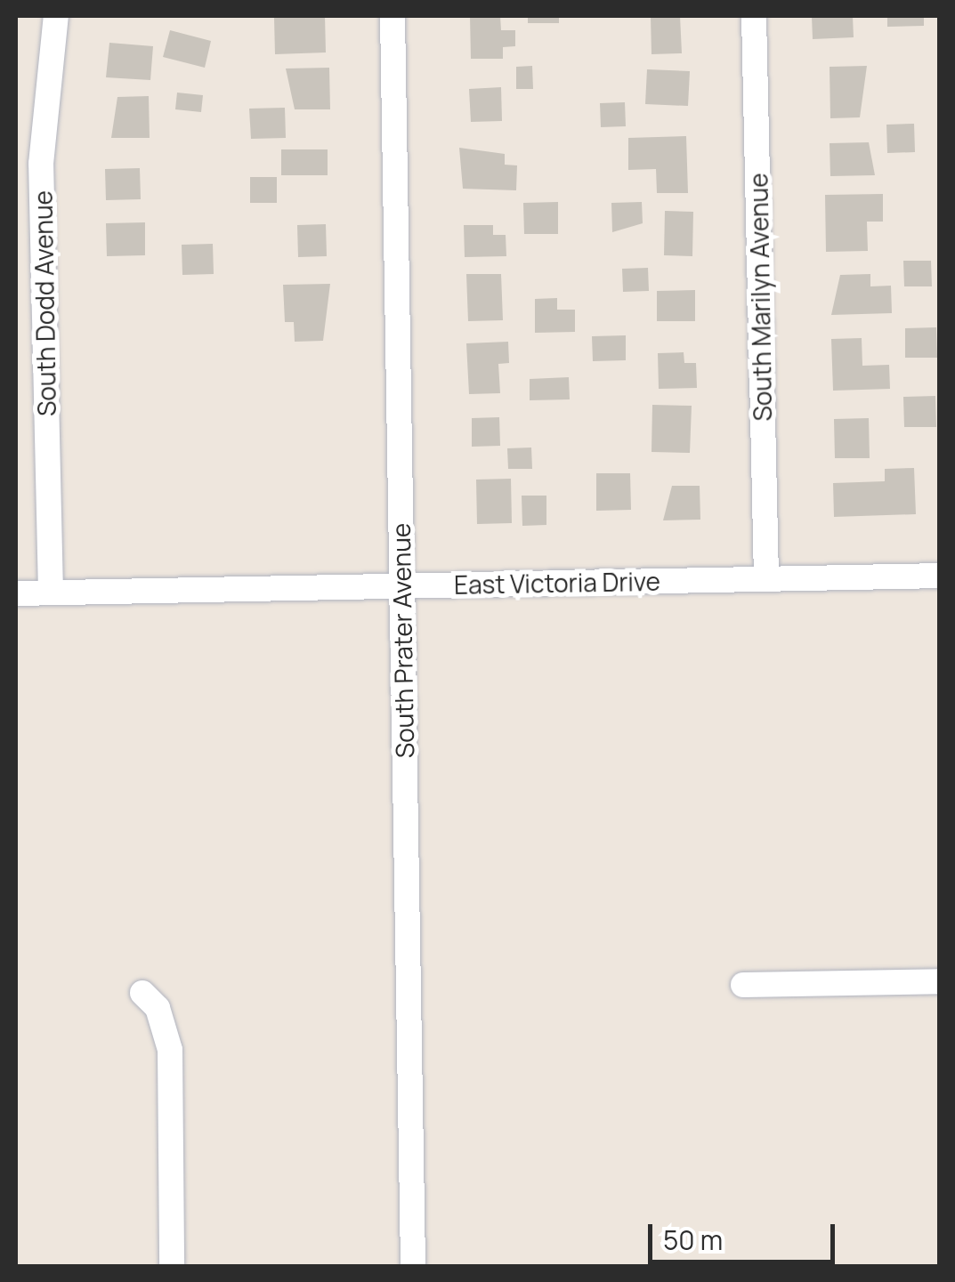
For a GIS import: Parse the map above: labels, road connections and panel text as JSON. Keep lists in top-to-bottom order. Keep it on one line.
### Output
{"streets":{"street":["South Marilyn Avenue","South Dodd Avenue","East Victoria Drive","South Prater Avenue"]},"crossings":[["South Marilyn Avenue","East Victoria Drive"],["South Dodd Avenue","East Victoria Drive"],["East Victoria Drive","South Prater Avenue"]],"scale_bar":"50 m"}
